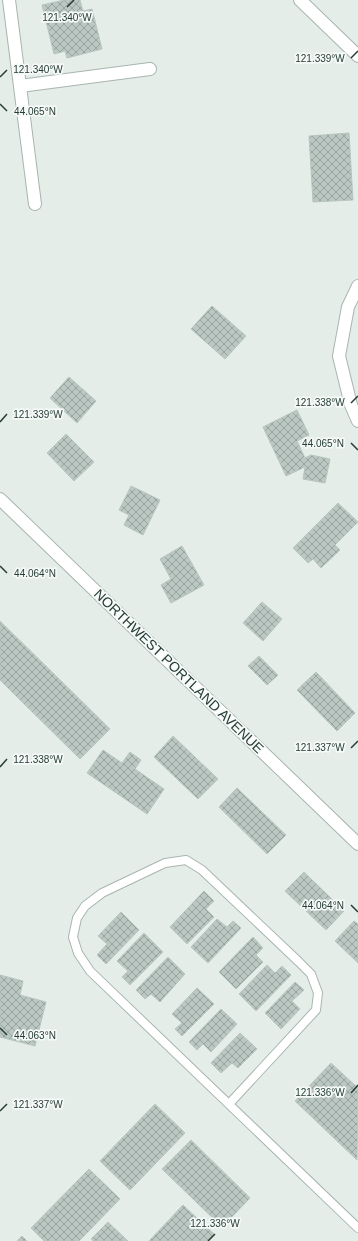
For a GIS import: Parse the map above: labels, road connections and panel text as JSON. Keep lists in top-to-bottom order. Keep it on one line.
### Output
{"streets":{"street":["NORTHWEST PORTLAND AVENUE"]},"coordinates":["121.340°W","121.339°W","44.065°N","121.338°W","44.064°N","121.337°W","44.063°N","121.336°W"]}
